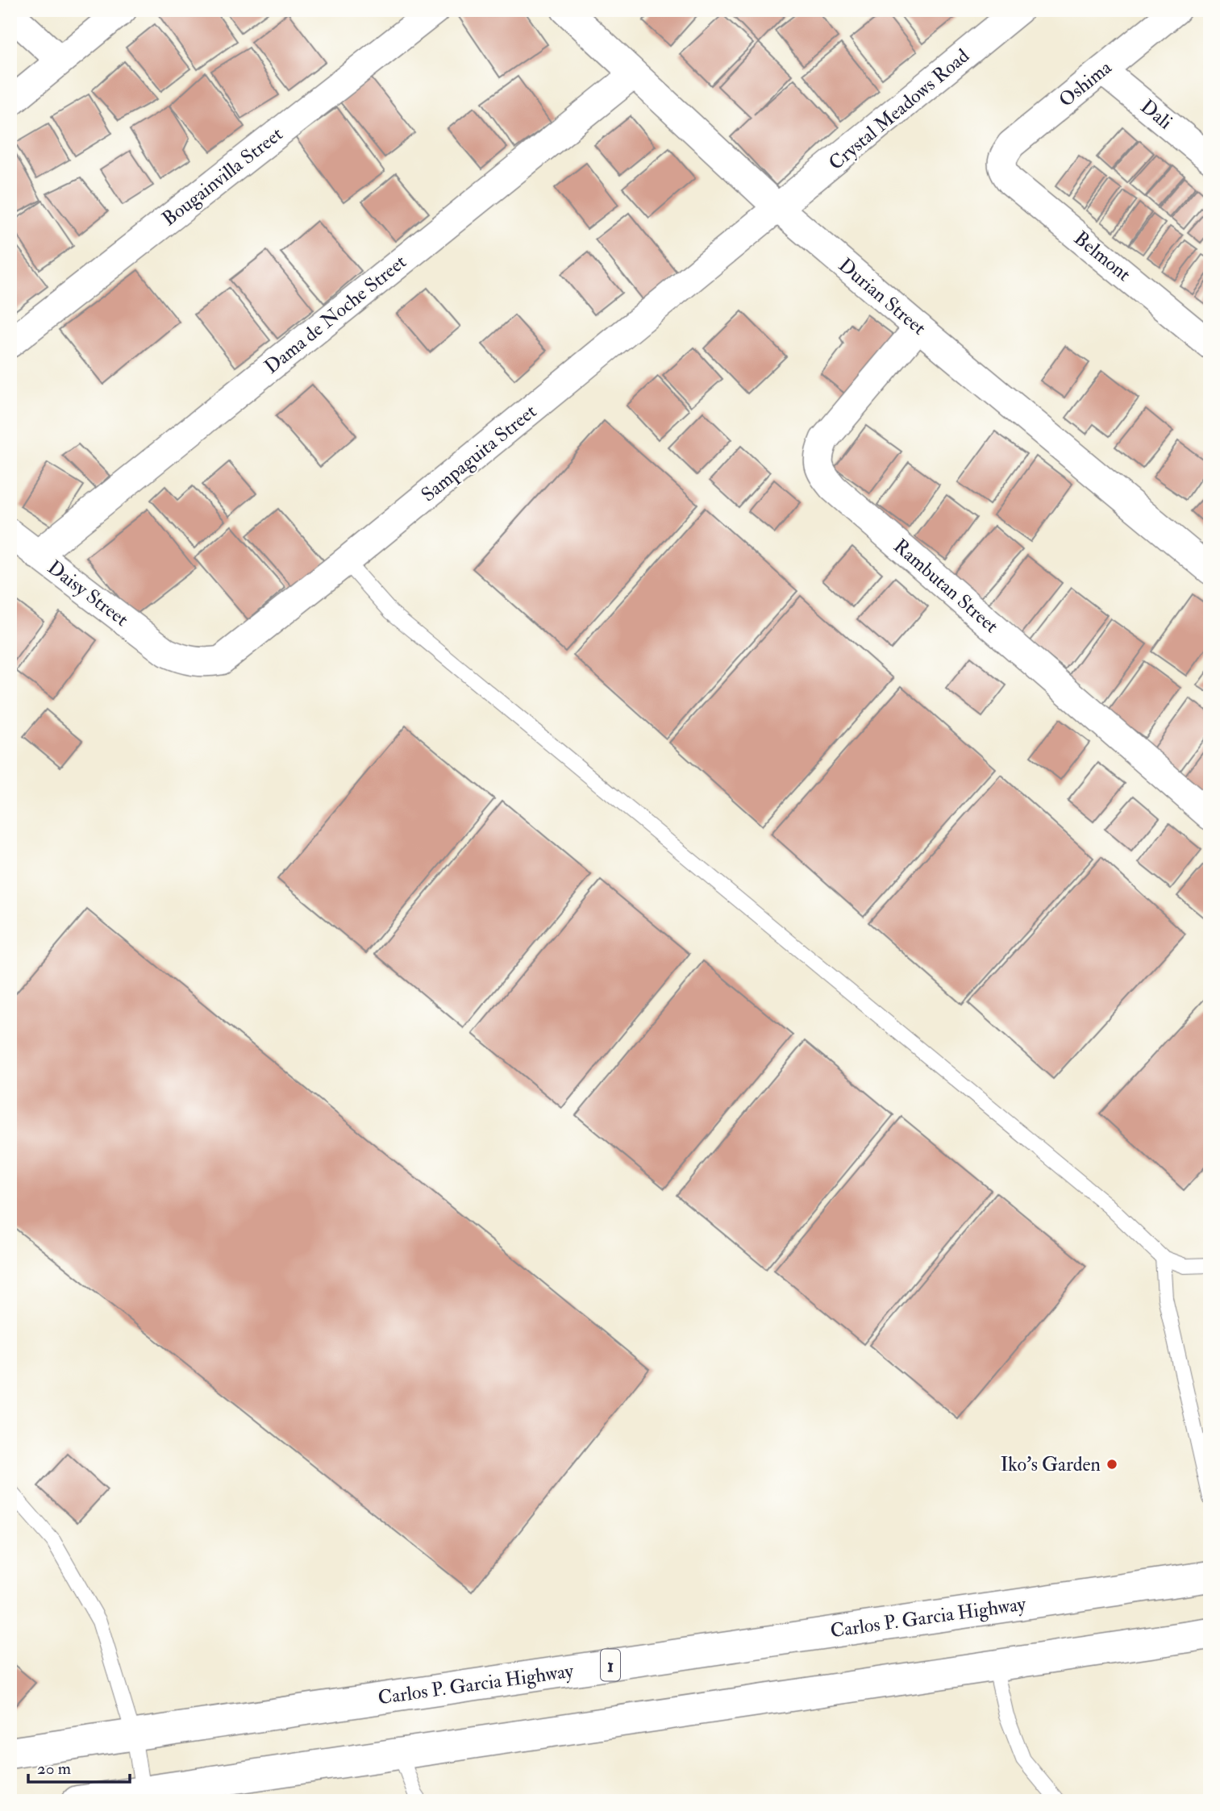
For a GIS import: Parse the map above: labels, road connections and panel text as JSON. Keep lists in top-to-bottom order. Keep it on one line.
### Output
{"streets":{"highway":["Carlos P. Garcia Highway","1"],"street":["Oshima","Crystal Meadows Road","Dali","Bougainvilla Street","Belmont","Durian Street","Dama de Noche Street","Sampaguita Street","Rambutan Street","Daisy Street"]},"crossings":[["Oshima","Dali"],["Oshima","Belmont"],["Crystal Meadows Road","Durian Street"],["Crystal Meadows Road","Sampaguita Street"],["Durian Street","Dama de Noche Street"],["Durian Street","Sampaguita Street"],["Durian Street","Rambutan Street"],["Dama de Noche Street","Daisy Street"],["Sampaguita Street","Daisy Street"]],"places":["Iko's Garden"],"scale_bar":"20 m"}
